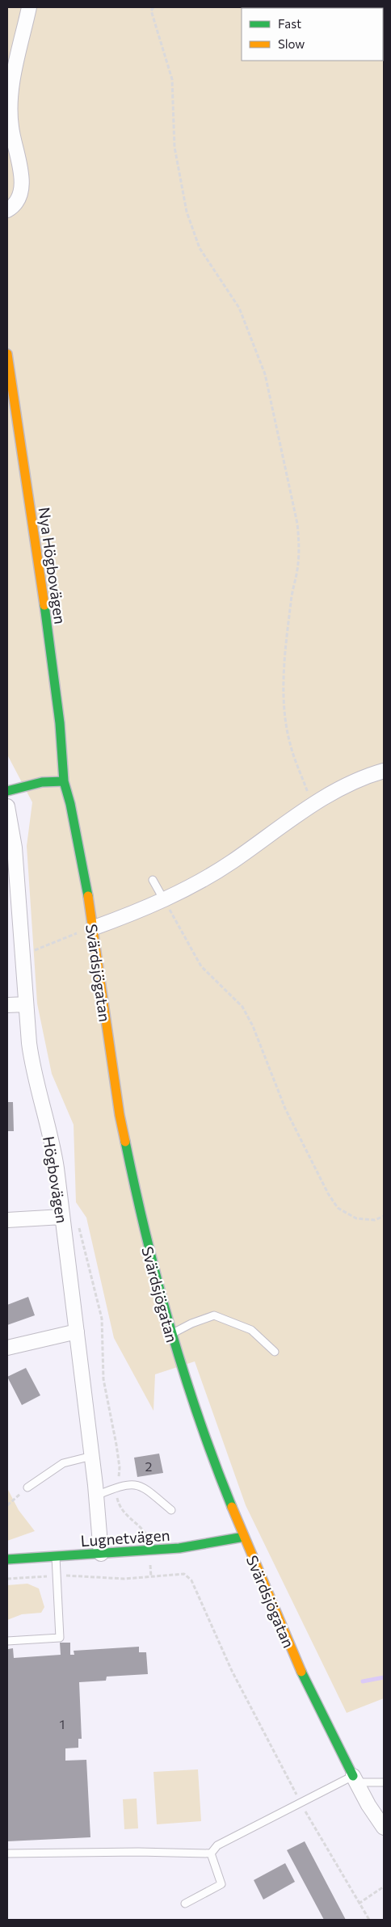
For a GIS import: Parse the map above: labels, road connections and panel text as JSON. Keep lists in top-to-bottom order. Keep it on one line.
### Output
{"streets":{"street":["Nya Högbovägen","Svärdsjögatan","Högbovägen","Lugnetvägen"]},"crossings":[["Nya Högbovägen","Svärdsjögatan"],["Svärdsjögatan","Lugnetvägen"],["Högbovägen","Lugnetvägen"]],"house_numbers":["2","1"],"legend":["Fast","Slow"]}
